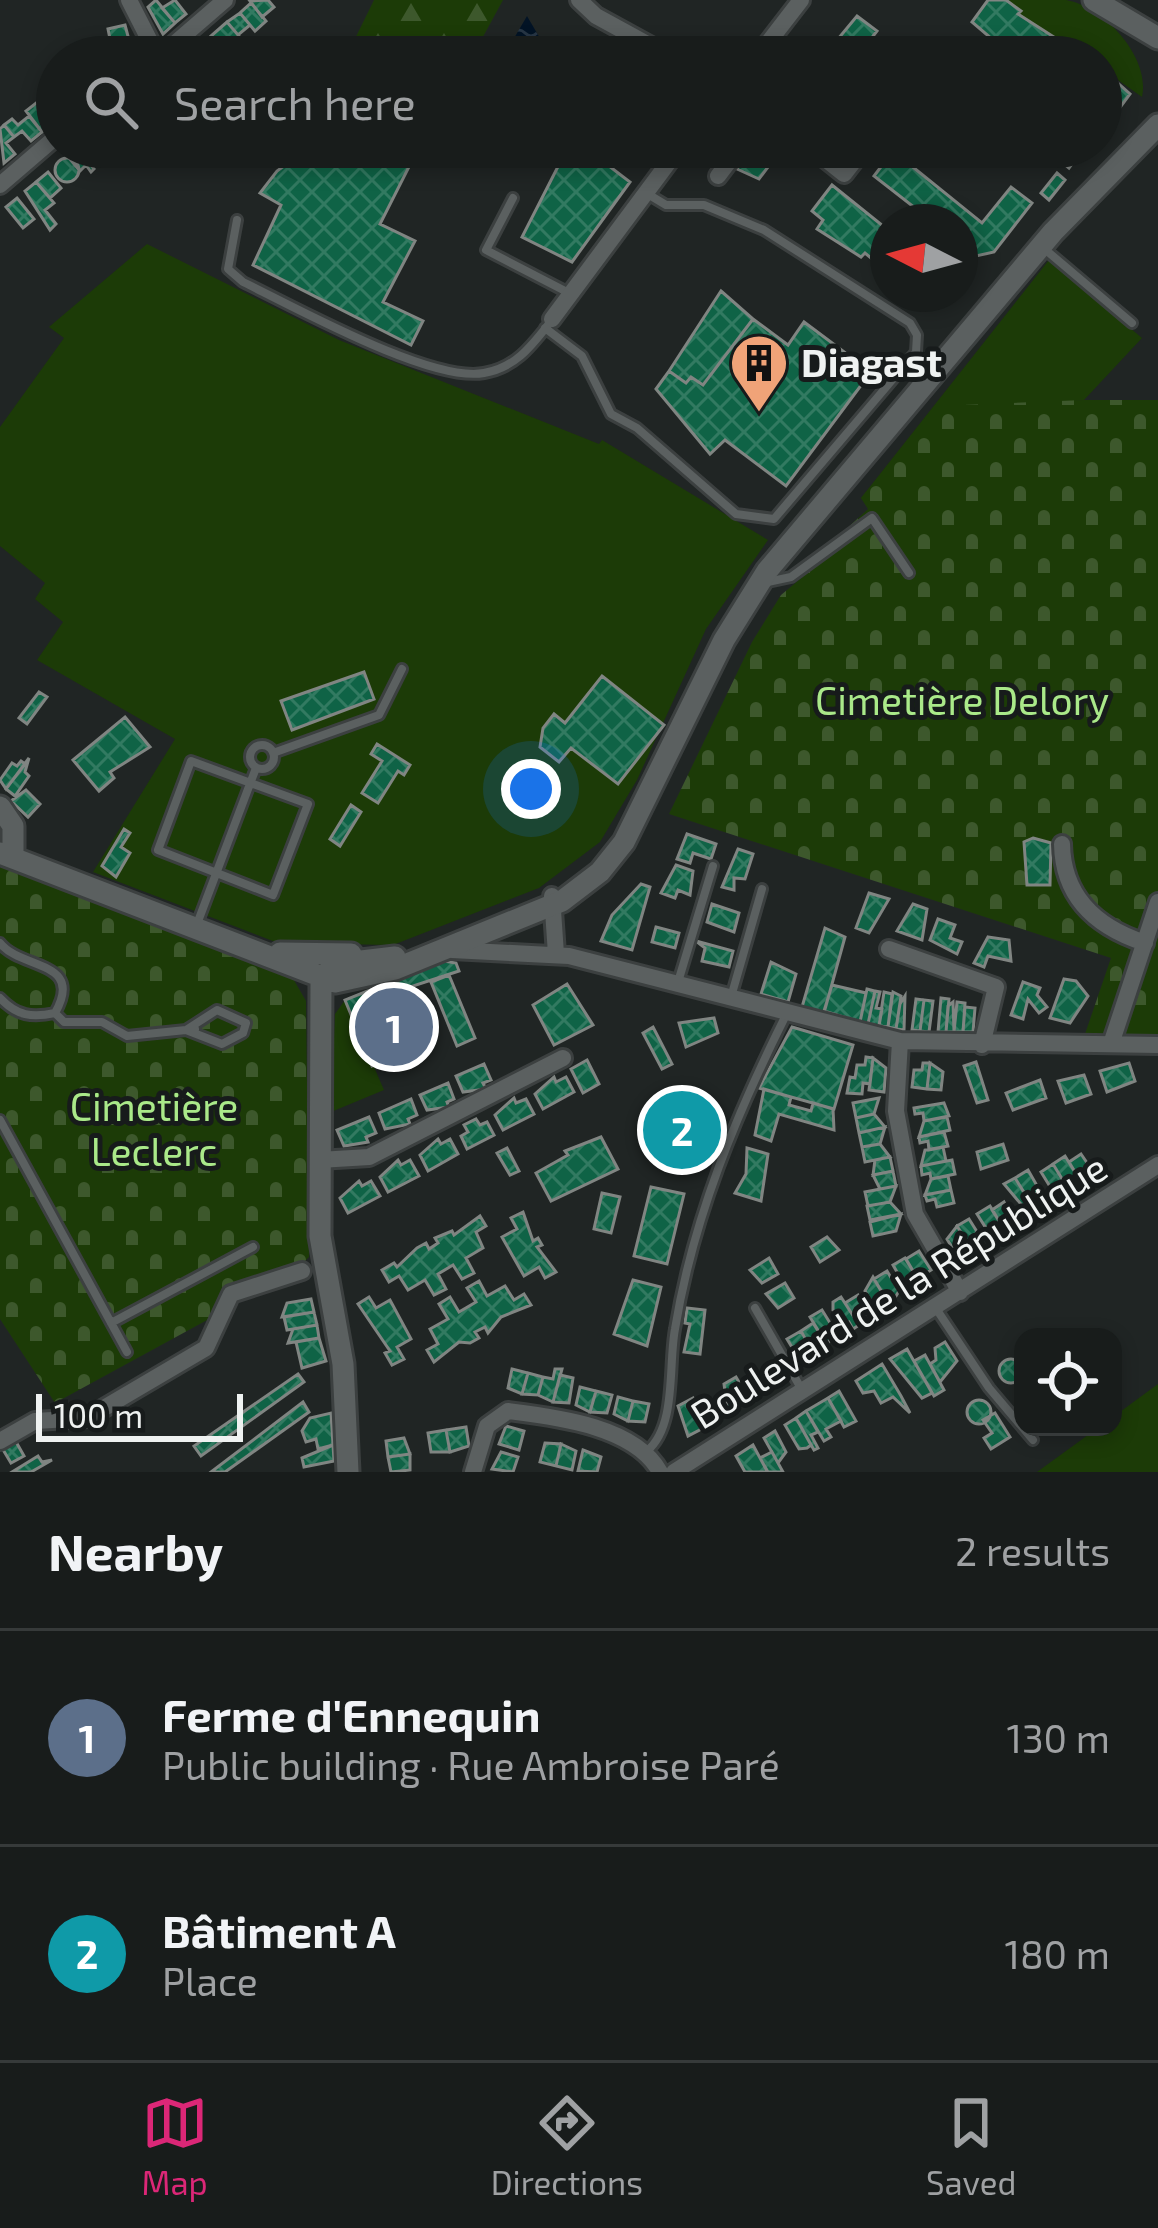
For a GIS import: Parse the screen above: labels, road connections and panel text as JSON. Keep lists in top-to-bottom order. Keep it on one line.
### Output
{"streets":{"street":["Boulevard de la République"]},"parks":["Cimetière Delory","Cimetière Leclerc"],"places":{"building":["Diagast"]},"scale_bar":"100 m","north":"left","page":{"search":"Search here","pins":["1","2"],"scale":"100 m","heading":["Nearby","2 results"],"list":[{"mark":"1","name":"Ferme d'Ennequin","note":"Public building · Rue Ambroise Paré","value":"130 m"},{"mark":"2","name":"Bâtiment A","note":"Place","value":"180 m"}],"nav":["Map","Directions","Saved"]}}
